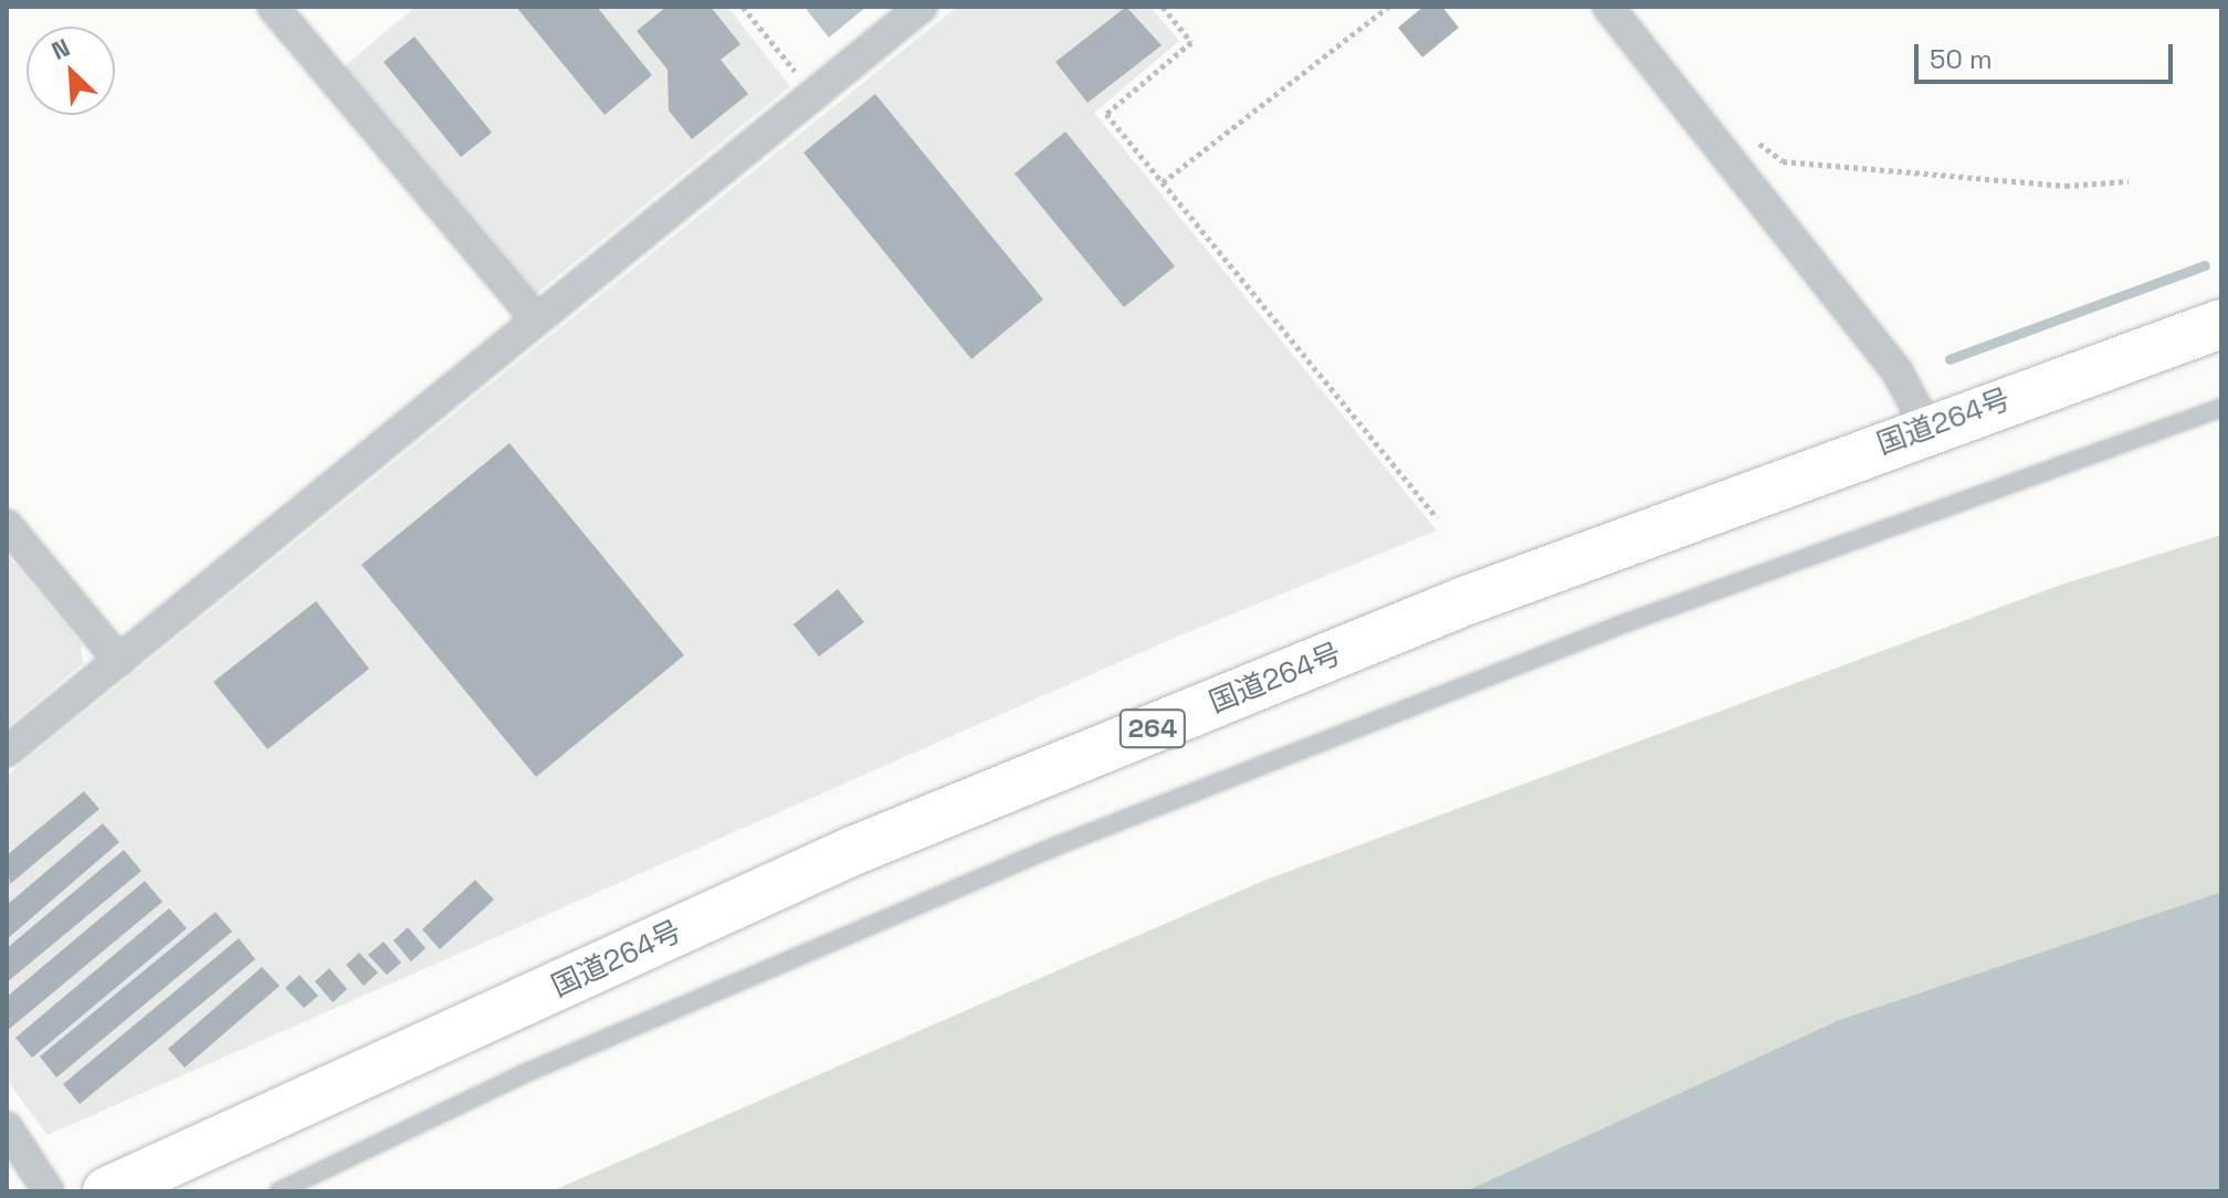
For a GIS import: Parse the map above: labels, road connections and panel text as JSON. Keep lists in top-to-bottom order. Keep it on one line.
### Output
{"streets":{"highway":["国道264号","264"]},"scale_bar":"50 m","north":"top left"}
